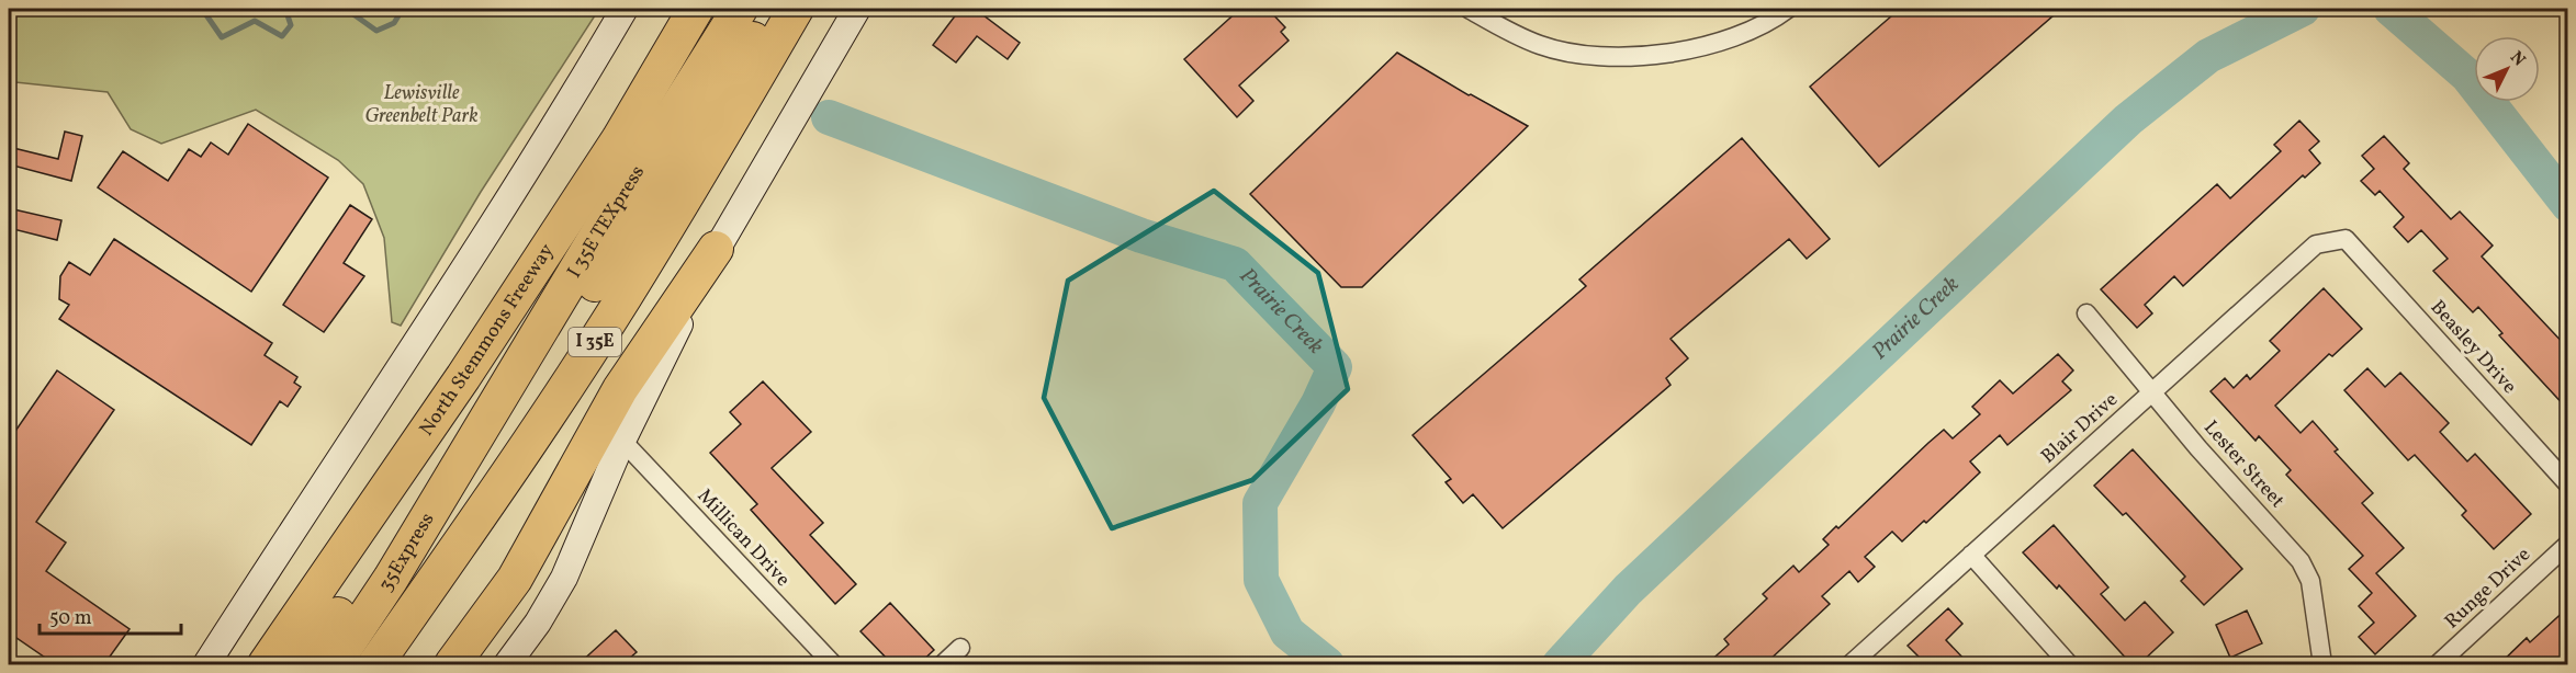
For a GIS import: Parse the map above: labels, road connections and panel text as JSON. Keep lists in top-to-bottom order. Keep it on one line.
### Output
{"streets":{"highway":["I 35E TEXpress","North Stemmons Freeway","I 35E","35Express"],"street":["Beasley Drive","Blair Drive","Lester Street","Millican Drive","Runge Drive"]},"crossings":[["I 35E TEXpress","35Express"],["Beasley Drive","Blair Drive"],["Blair Drive","Lester Street"]],"water":["Prairie Creek"],"parks":["Lewisville Greenbelt Park"],"scale_bar":"50 m","north":"top right"}
